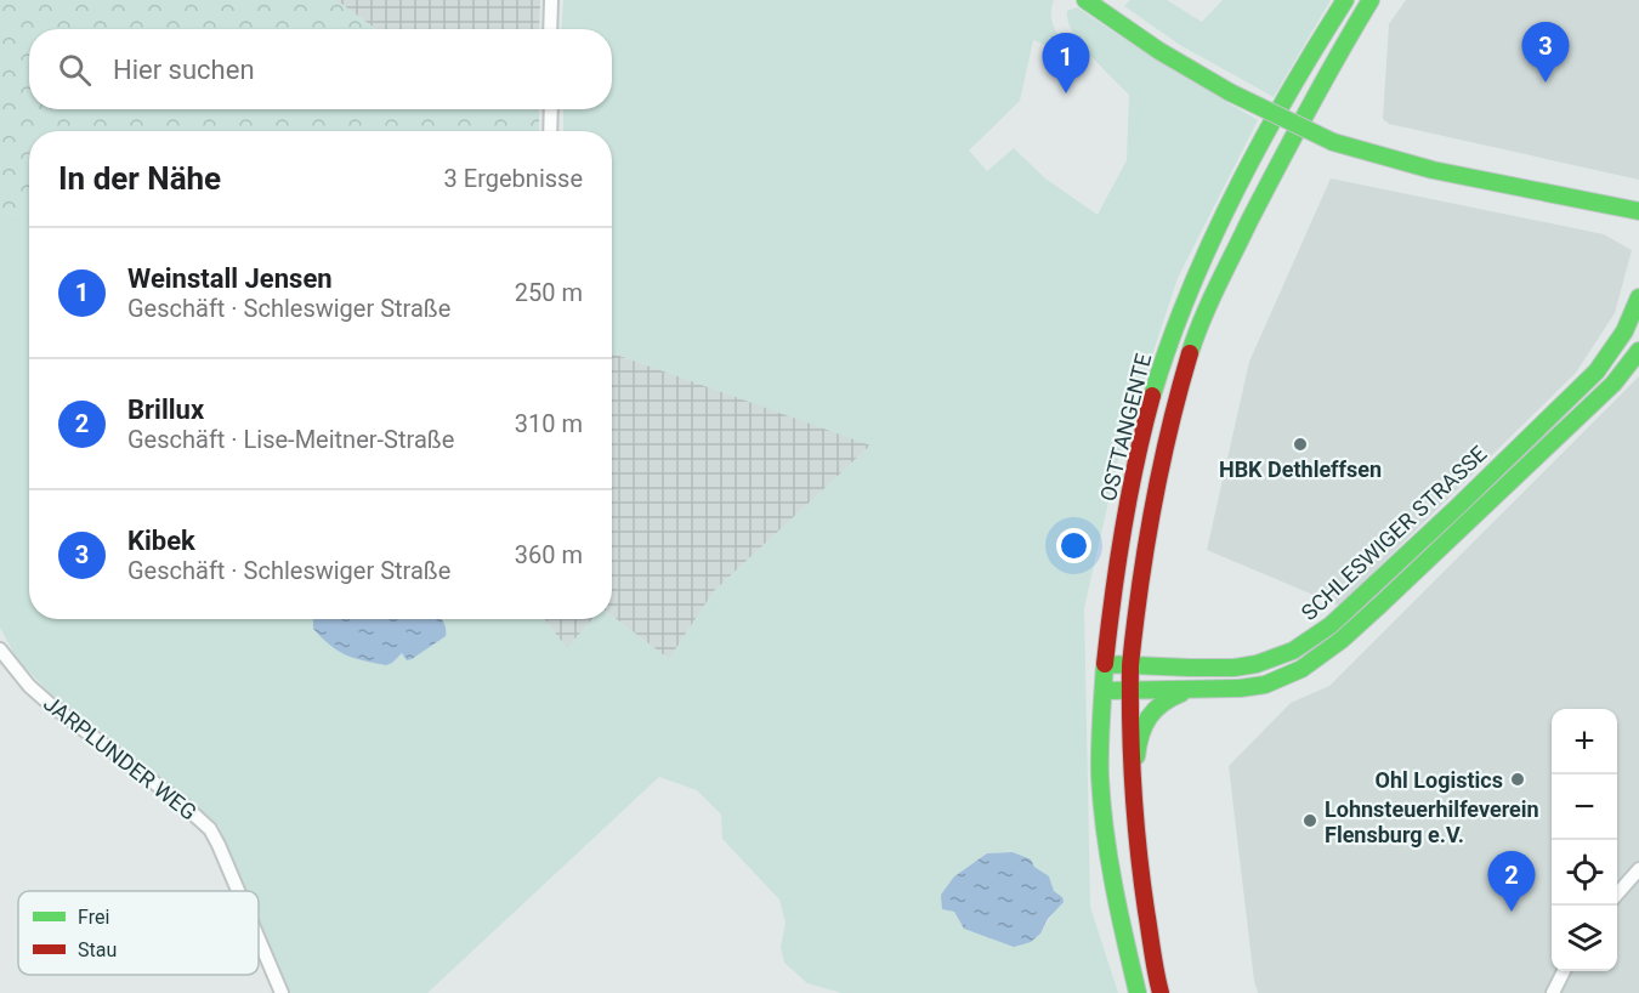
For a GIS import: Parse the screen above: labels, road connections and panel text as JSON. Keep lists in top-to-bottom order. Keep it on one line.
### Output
{"streets":{"main road":["OSTTANGENTE","SCHLESWIGER STRASSE"],"street":["JARPLUNDER WEG"]},"crossings":[["OSTTANGENTE","SCHLESWIGER STRASSE"]],"places":["HBK Dethleffsen","Ohl Logistics","Lohnsteuerhilfeverein Flensburg e.V."],"legend":["Frei","Stau"],"page":{"pins":["3","1","2"],"search":"Hier suchen","heading":["In der Nähe","3 Ergebnisse"],"list":[{"mark":"1","name":"Weinstall Jensen","note":"Geschäft · Schleswiger Straße","value":"250 m"},{"mark":"2","name":"Brillux","note":"Geschäft · Lise-Meitner-Straße","value":"310 m"},{"mark":"3","name":"Kibek","note":"Geschäft · Schleswiger Straße","value":"360 m"}],"map_buttons":["+","−"]}}
